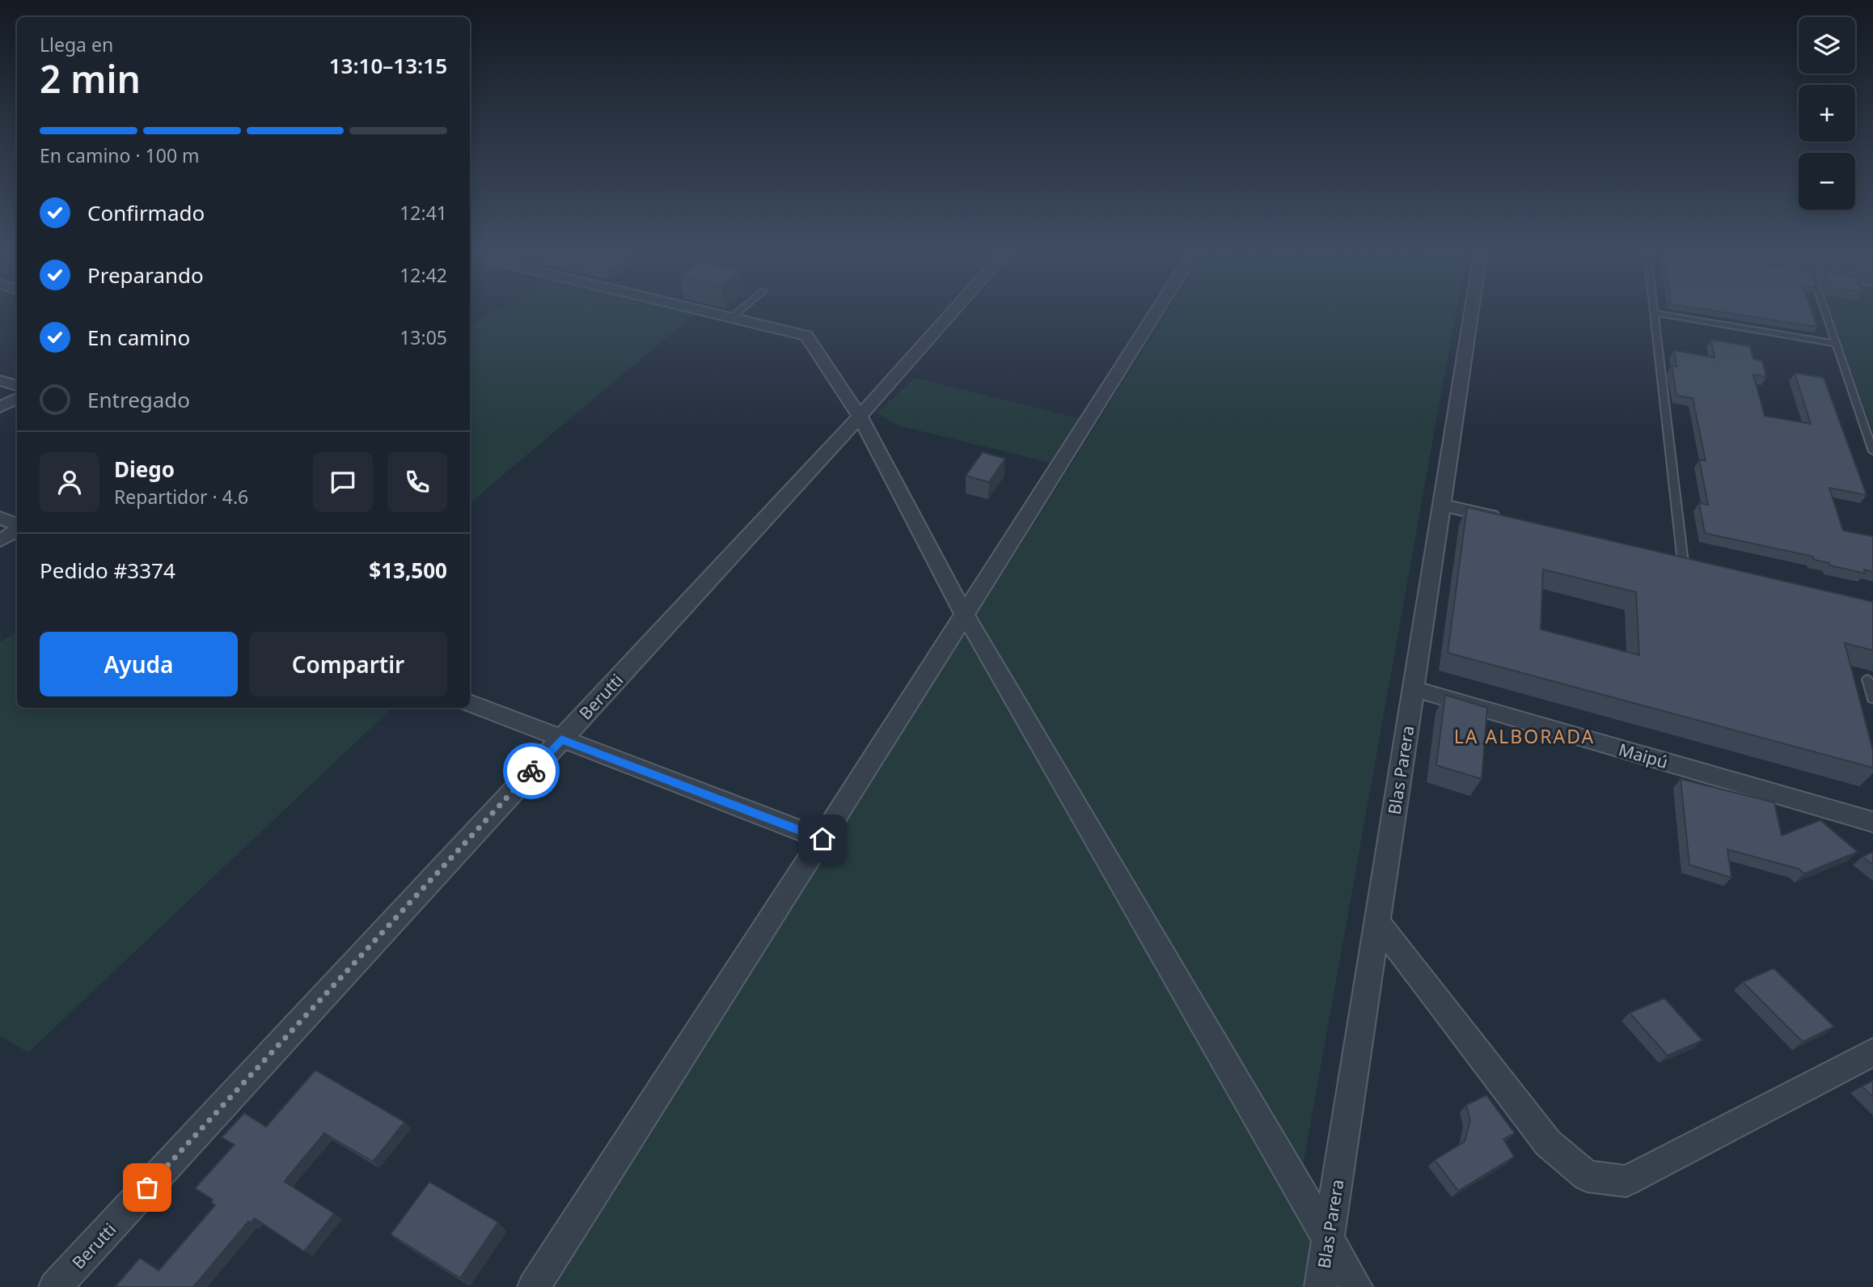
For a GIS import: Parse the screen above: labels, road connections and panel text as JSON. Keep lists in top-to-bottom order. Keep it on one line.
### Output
{"streets":{"street":["Berutti","Maipú","Blas Parera"]},"crossings":[["Maipú","Blas Parera"]],"districts":["LA ALBORADA"],"page":{"map_buttons":["+","−"],"heading":["2 min","Llega en","13:10–13:15"],"panel":["Diego","Repartidor · 4.6","Pedido #3374","$13,500"],"bar":"En camino · 100 m","list":[["Confirmado","12:41"],["Preparando","12:42"],["En camino","13:05"],"Entregado"],"buttons":["Ayuda","Compartir"]}}
